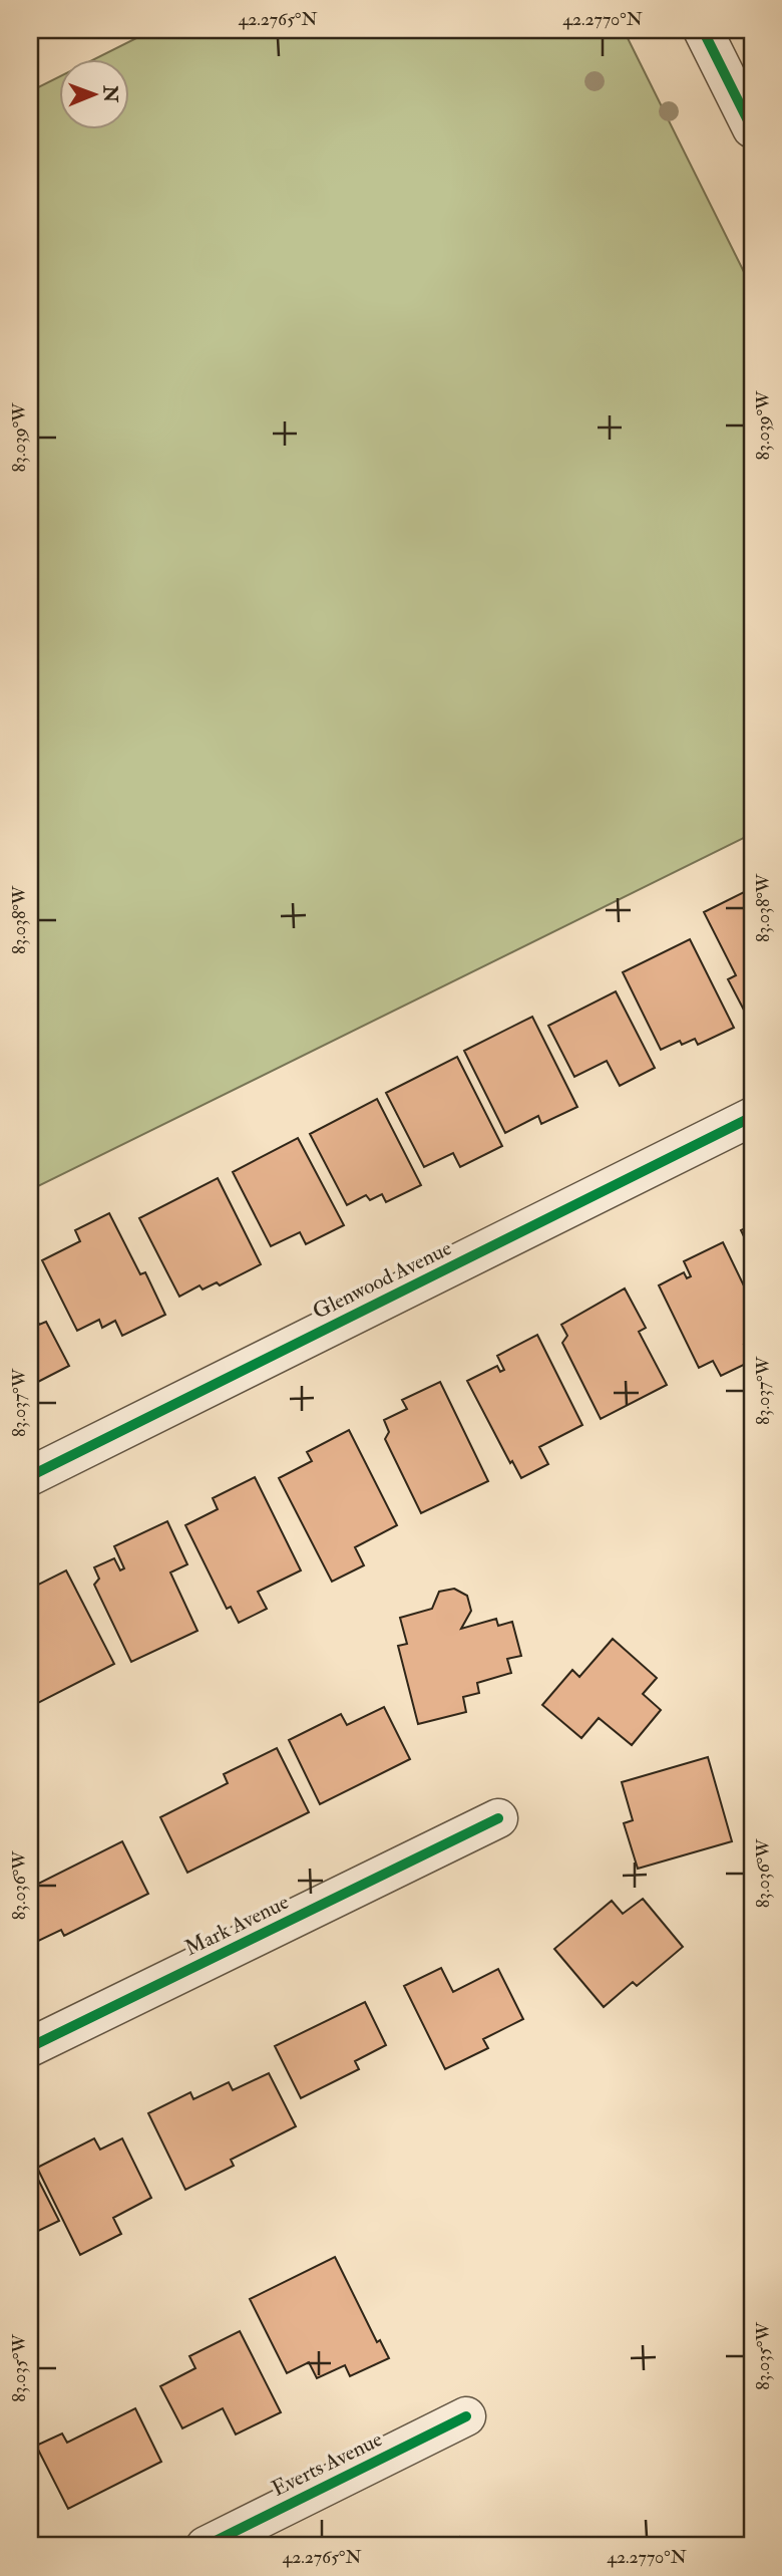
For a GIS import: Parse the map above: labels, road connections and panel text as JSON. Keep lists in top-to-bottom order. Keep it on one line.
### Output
{"streets":{"street":["Glenwood Avenue","Mark Avenue","Everts Avenue"]},"north":"right","coordinates":["42.2765°N","42.2770°N","83.039°W","83.038°W","83.037°W","83.036°W","83.035°W"]}
